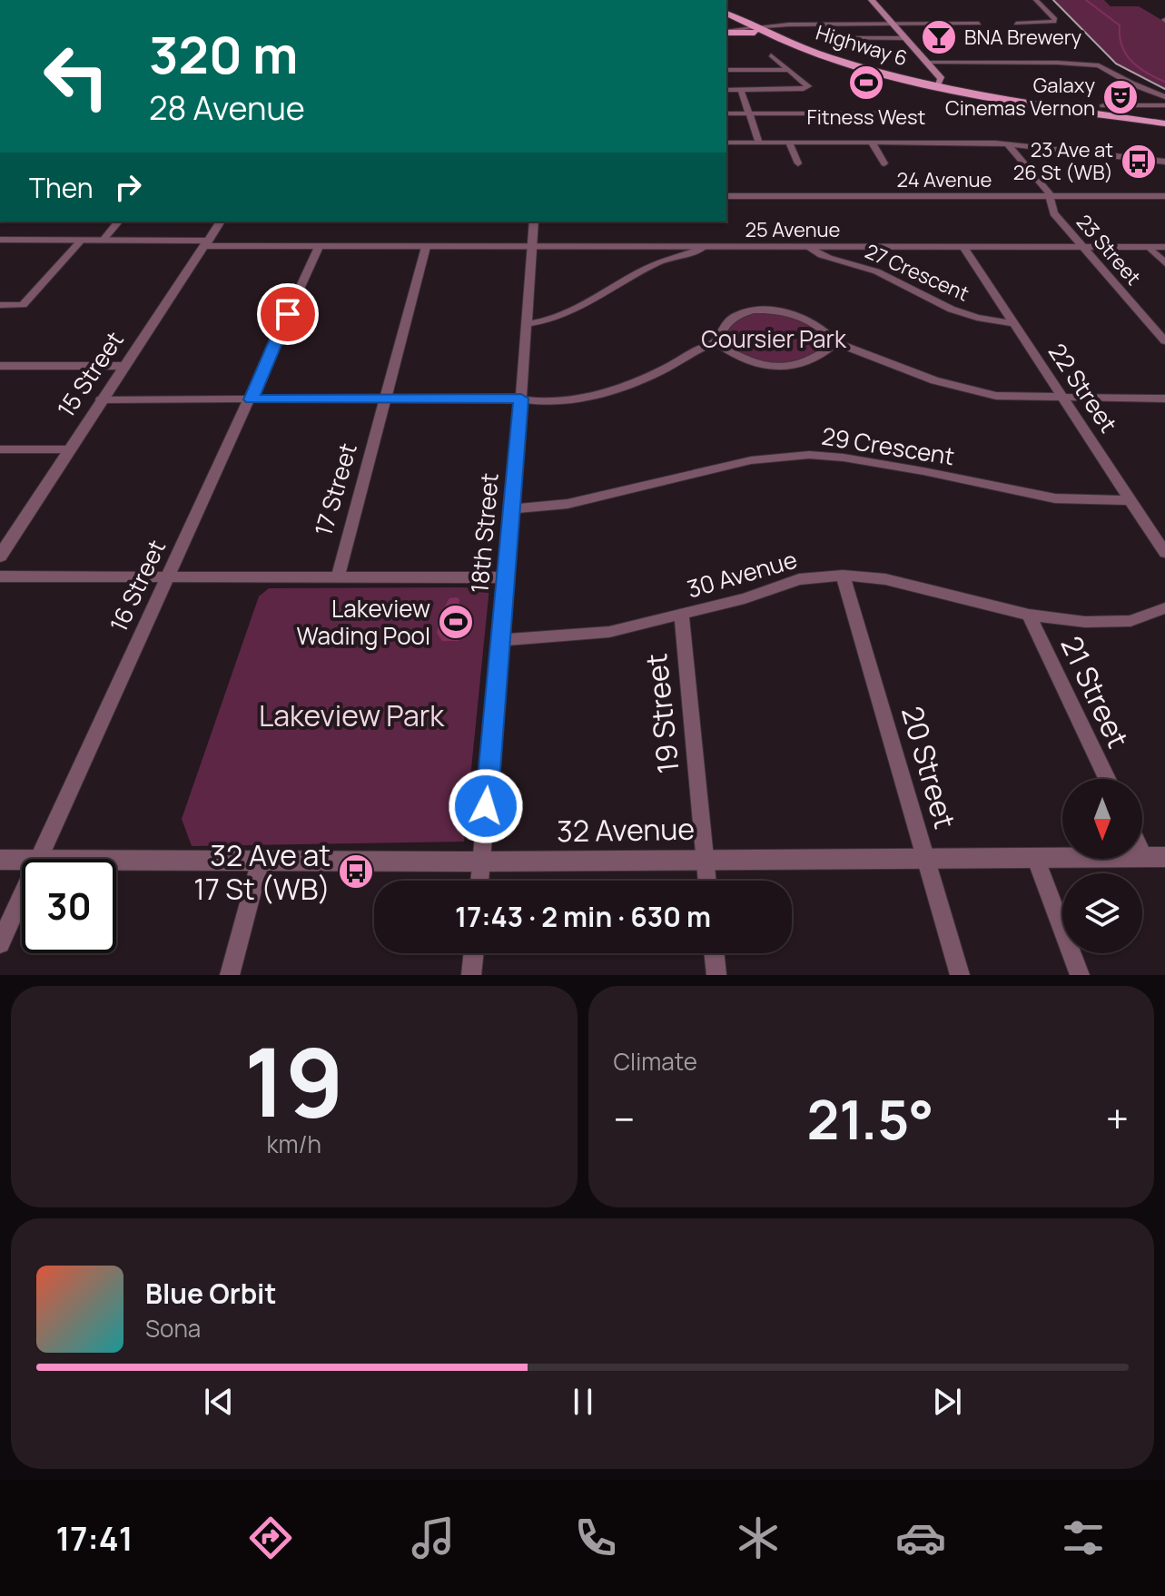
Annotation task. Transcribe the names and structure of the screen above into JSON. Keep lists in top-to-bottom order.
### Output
{
  "streets": {
    "main road": ["Highway 6"],
    "street": [
      "24 Avenue",
      "25 Avenue",
      "23 Street",
      "27 Crescent",
      "15 Street",
      "22 Street",
      "29 Crescent",
      "17 Street",
      "18th Street",
      "30 Avenue",
      "16 Street",
      "21 Street",
      "19 Street",
      "20 Street",
      "32 Avenue"
    ]
  },
  "crossings": [
    ["24 Avenue", "23 Street"],
    ["25 Avenue", "23 Street"],
    ["25 Avenue", "27 Crescent"],
    ["25 Avenue", "15 Street"],
    ["25 Avenue", "22 Street"],
    ["25 Avenue", "17 Street"],
    ["25 Avenue", "18th Street"],
    ["25 Avenue", "16 Street"],
    ["27 Crescent", "22 Street"],
    ["22 Street", "29 Crescent"],
    ["29 Crescent", "18th Street"],
    ["18th Street", "30 Avenue"],
    ["18th Street", "32 Avenue"],
    ["30 Avenue", "21 Street"],
    ["30 Avenue", "19 Street"],
    ["30 Avenue", "20 Street"],
    ["19 Street", "32 Avenue"],
    ["20 Street", "32 Avenue"]
  ],
  "parks": ["Coursier Park", "Lakeview Park"],
  "places": {
    "bar": ["BNA Brewery"],
    "sports": ["Fitness West", "Lakeview Wading Pool"],
    "theatre": ["Galaxy Cinemas Vernon"],
    "bus stop": ["23 Ave at 26 St (WB)", "32 Ave at 17 St (WB)"]
  },
  "north": "bottom",
  "page": {
    "turn": ["320 m", "28 Avenue"],
    "then": "Then",
    "limit": "30",
    "trip": "17:43 · 2 min · 630 m",
    "tile": [
      ["19", "km/h"],
      "Climate"
    ],
    "heat": ["−", "21.5°", "+"],
    "song": ["Blue Orbit", "Sona"],
    "tabs": "17:41"
  }
}
